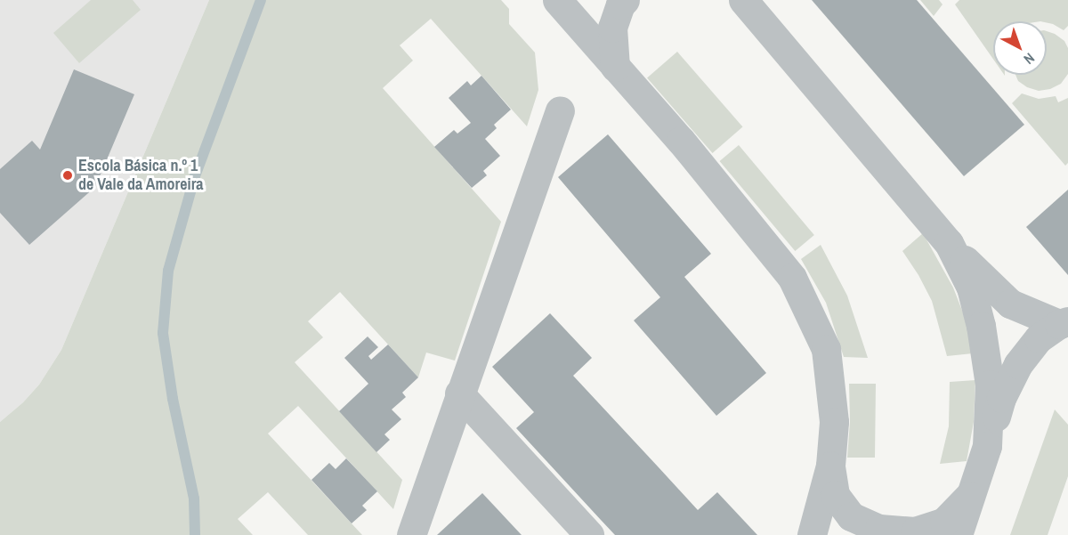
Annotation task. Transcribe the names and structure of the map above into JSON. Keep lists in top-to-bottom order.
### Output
{
  "places": ["Escola Básica n.º 1 de Vale da Amoreira"],
  "north": "bottom right"
}
